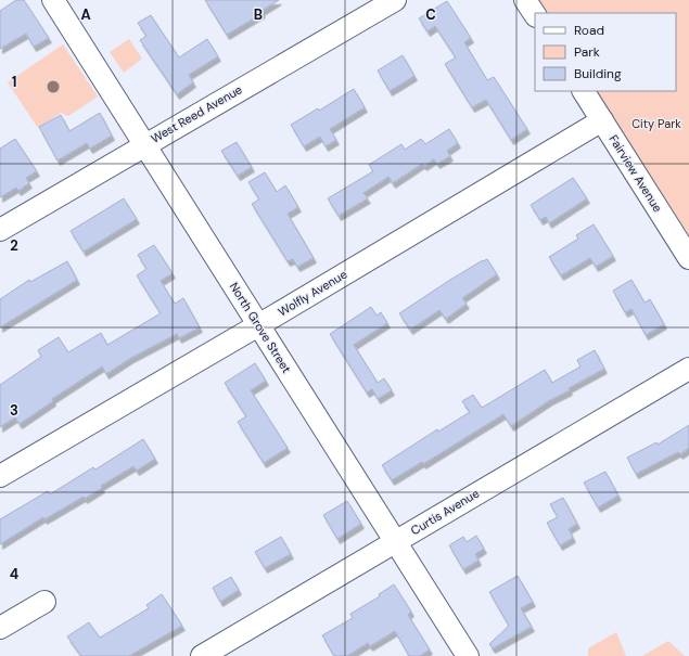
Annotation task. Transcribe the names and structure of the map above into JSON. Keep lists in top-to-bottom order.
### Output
{
  "streets": {
    "street": [
      "West Reed Avenue",
      "Fairview Avenue",
      "Wolfly Avenue",
      "North Grove Street",
      "Curtis Avenue"
    ]
  },
  "crossings": [
    ["West Reed Avenue", "North Grove Street"],
    ["Fairview Avenue", "Wolfly Avenue"],
    ["Wolfly Avenue", "North Grove Street"],
    ["North Grove Street", "Curtis Avenue"]
  ],
  "parks": ["City Park"],
  "legend": ["Road", "Park", "Building"],
  "grid": {
    "columns": ["A", "B", "C"],
    "rows": [
      "1",
      "2",
      "3",
      "4"
    ]
  }
}
